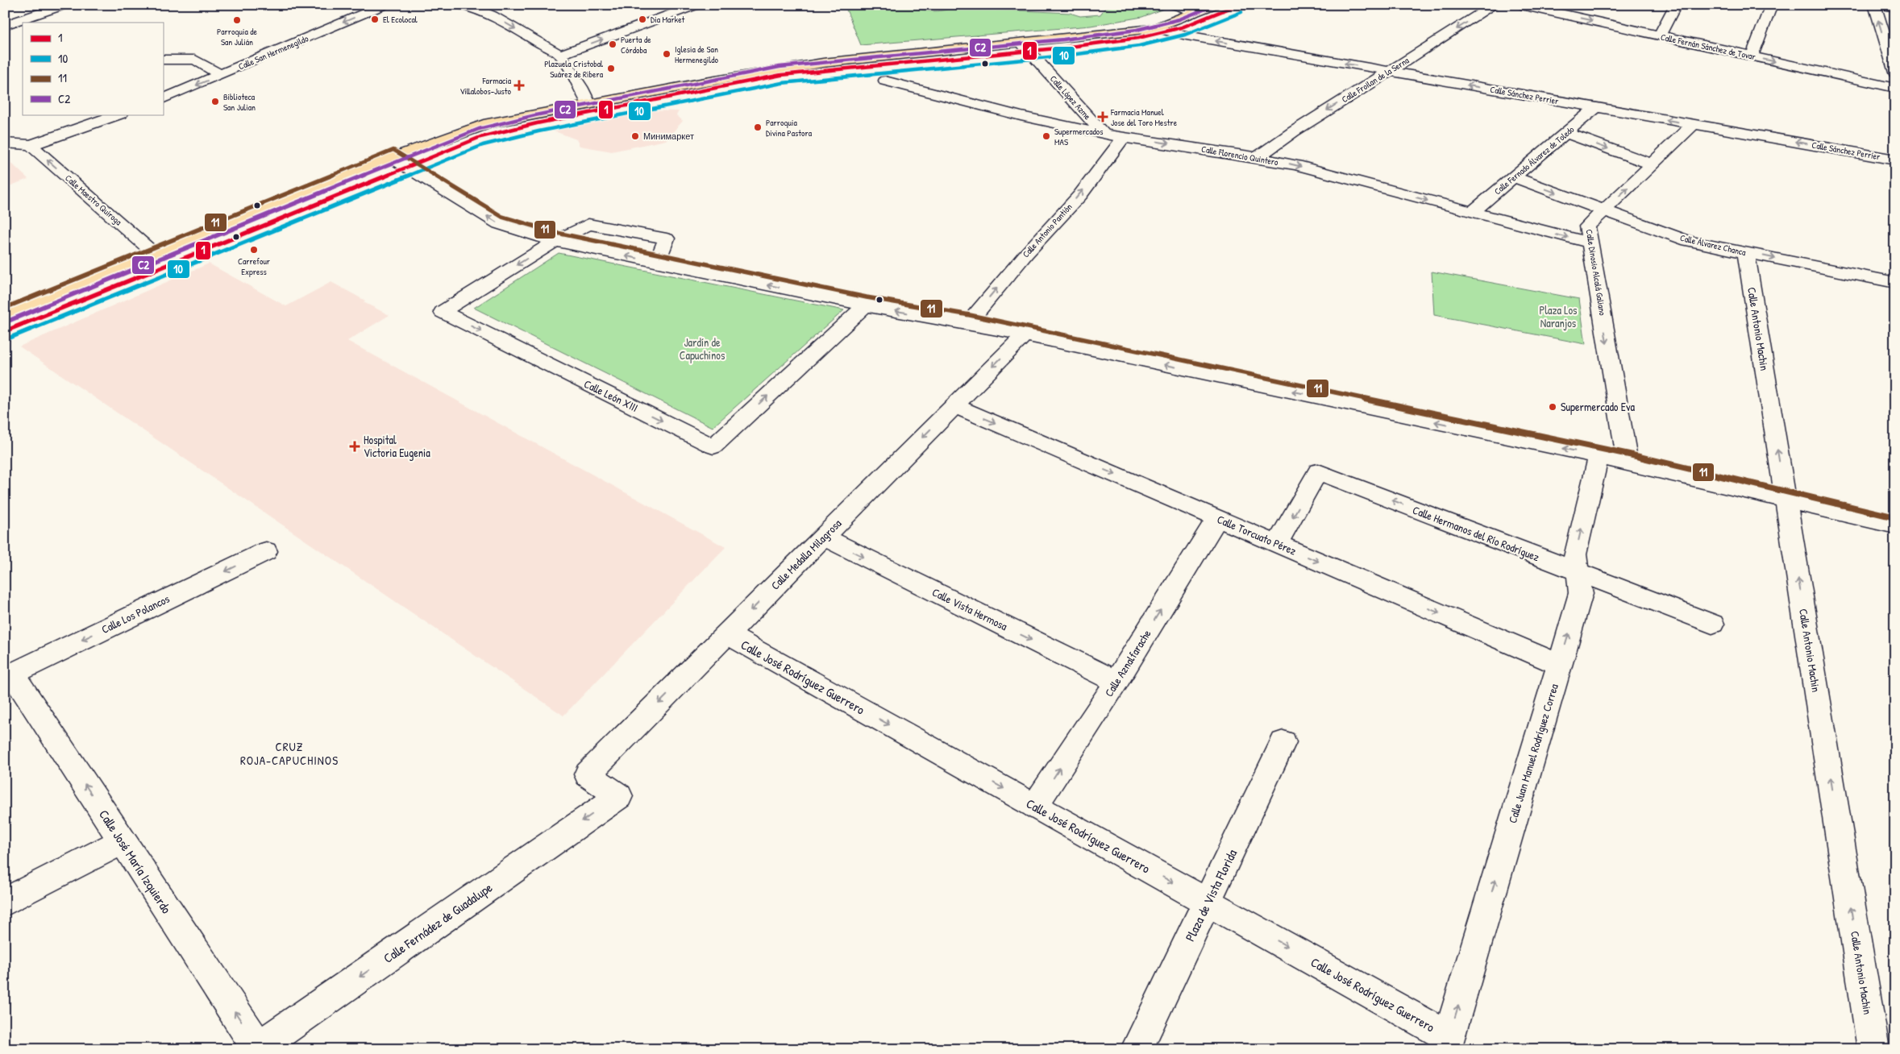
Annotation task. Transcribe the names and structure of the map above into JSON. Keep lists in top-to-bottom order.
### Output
{
  "streets": {
    "street": [
      "Calle Fernán Sánchez de Tovar",
      "Calle San Hermenegildo",
      "Calle Froilan de la Serna",
      "Calle Sánchez Perrier",
      "Calle López Azme",
      "Calle Florencio Quintero",
      "Calle Fernado Álvarez de Toledo",
      "Calle Maestro Quiroga",
      "Calle Antonio Pantión",
      "Calle Álvarez Chanca",
      "Calle Dinosio Alcalá Galiano",
      "Calle Antonio Machin",
      "Calle León XIII",
      "Calle Hermanos del Río Rodríguez",
      "Calle Torcuato Pérez",
      "Calle Medalla Milagrosa",
      "Calle Vista Hermosa",
      "Calle Los Polancos",
      "Calle Aznalfarache",
      "Calle José Rodríguez Guerrero",
      "Calle Juan Manuel Rodríguez Correa",
      "Calle José María Izquierdo",
      "Plaza de Vista Florida",
      "Calle Fernádez de Guadalupe"
    ]
  },
  "crossings": [
    ["Calle Froilan de la Serna", "Calle Sánchez Perrier"],
    ["Calle Froilan de la Serna", "Calle Florencio Quintero"],
    ["Calle Sánchez Perrier", "Calle Fernado Álvarez de Toledo"],
    ["Calle Sánchez Perrier", "Calle Dinosio Alcalá Galiano"],
    ["Calle López Azme", "Calle Florencio Quintero"],
    ["Calle Florencio Quintero", "Calle Fernado Álvarez de Toledo"],
    ["Calle Florencio Quintero", "Calle Antonio Pantión"],
    ["Calle Florencio Quintero", "Calle Dinosio Alcalá Galiano"],
    ["Calle Fernado Álvarez de Toledo", "Calle Álvarez Chanca"],
    ["Calle Álvarez Chanca", "Calle Dinosio Alcalá Galiano"],
    ["Calle Álvarez Chanca", "Calle Antonio Machin"],
    ["Calle Hermanos del Río Rodríguez", "Calle Torcuato Pérez"],
    ["Calle Hermanos del Río Rodríguez", "Calle Juan Manuel Rodríguez Correa"],
    ["Calle Torcuato Pérez", "Calle Medalla Milagrosa"],
    ["Calle Torcuato Pérez", "Calle Aznalfarache"],
    ["Calle Torcuato Pérez", "Calle Juan Manuel Rodríguez Correa"],
    ["Calle Medalla Milagrosa", "Calle Vista Hermosa"],
    ["Calle Medalla Milagrosa", "Calle José Rodríguez Guerrero"],
    ["Calle Medalla Milagrosa", "Calle Fernádez de Guadalupe"],
    ["Calle Vista Hermosa", "Calle Aznalfarache"],
    ["Calle Los Polancos", "Calle José María Izquierdo"],
    ["Calle Aznalfarache", "Calle José Rodríguez Guerrero"],
    ["Calle José Rodríguez Guerrero", "Calle Juan Manuel Rodríguez Correa"],
    ["Calle José Rodríguez Guerrero", "Plaza de Vista Florida"],
    ["Calle José María Izquierdo", "Calle Fernádez de Guadalupe"]
  ],
  "one_way": [
    "Calle Fernán Sánchez de Tovar",
    "Calle San Hermenegildo",
    "Calle Froilan de la Serna",
    "Calle Sánchez Perrier",
    "Calle Florencio Quintero",
    "Calle Maestro Quiroga",
    "Calle Antonio Pantión",
    "Calle Álvarez Chanca",
    "Calle Antonio Machin",
    "Calle Medalla Milagrosa",
    "Calle Vista Hermosa",
    "Calle Los Polancos",
    "Calle Aznalfarache",
    "Calle José Rodríguez Guerrero",
    "Calle Juan Manuel Rodríguez Correa",
    "Calle José María Izquierdo",
    "Calle Fernádez de Guadalupe"
  ],
  "districts": ["CRUZ ROJA-CAPUCHINOS"],
  "parks": ["Plaza Los Naranjos", "Jardín de Capuchinos"],
  "places": {
    "other": [
      "El Ecolocal",
      "Dia Market",
      "Parroquia de San Julián",
      "Puerta de Córdoba",
      "Iglesia de San Hermenegildo",
      "Plazuela Cristobal Suárez de Ribera",
      "Biblioteca San Julian",
      "Parroquia Divina Pastora",
      "Минимаркет",
      "Supermercados MAS",
      "Carrefour Express",
      "Supermercado Eva"
    ],
    "health": ["Farmacia Villalobos-Justo", "Farmacia Manuel Jose del Toro Mestre", "Hospital Victoria Eugenia"]
  },
  "lines": [
    "transit line 1",
    "transit line C2",
    "transit line 10",
    "transit line 11"
  ],
  "legend": [
    "1",
    "10",
    "11",
    "C2"
  ]
}
